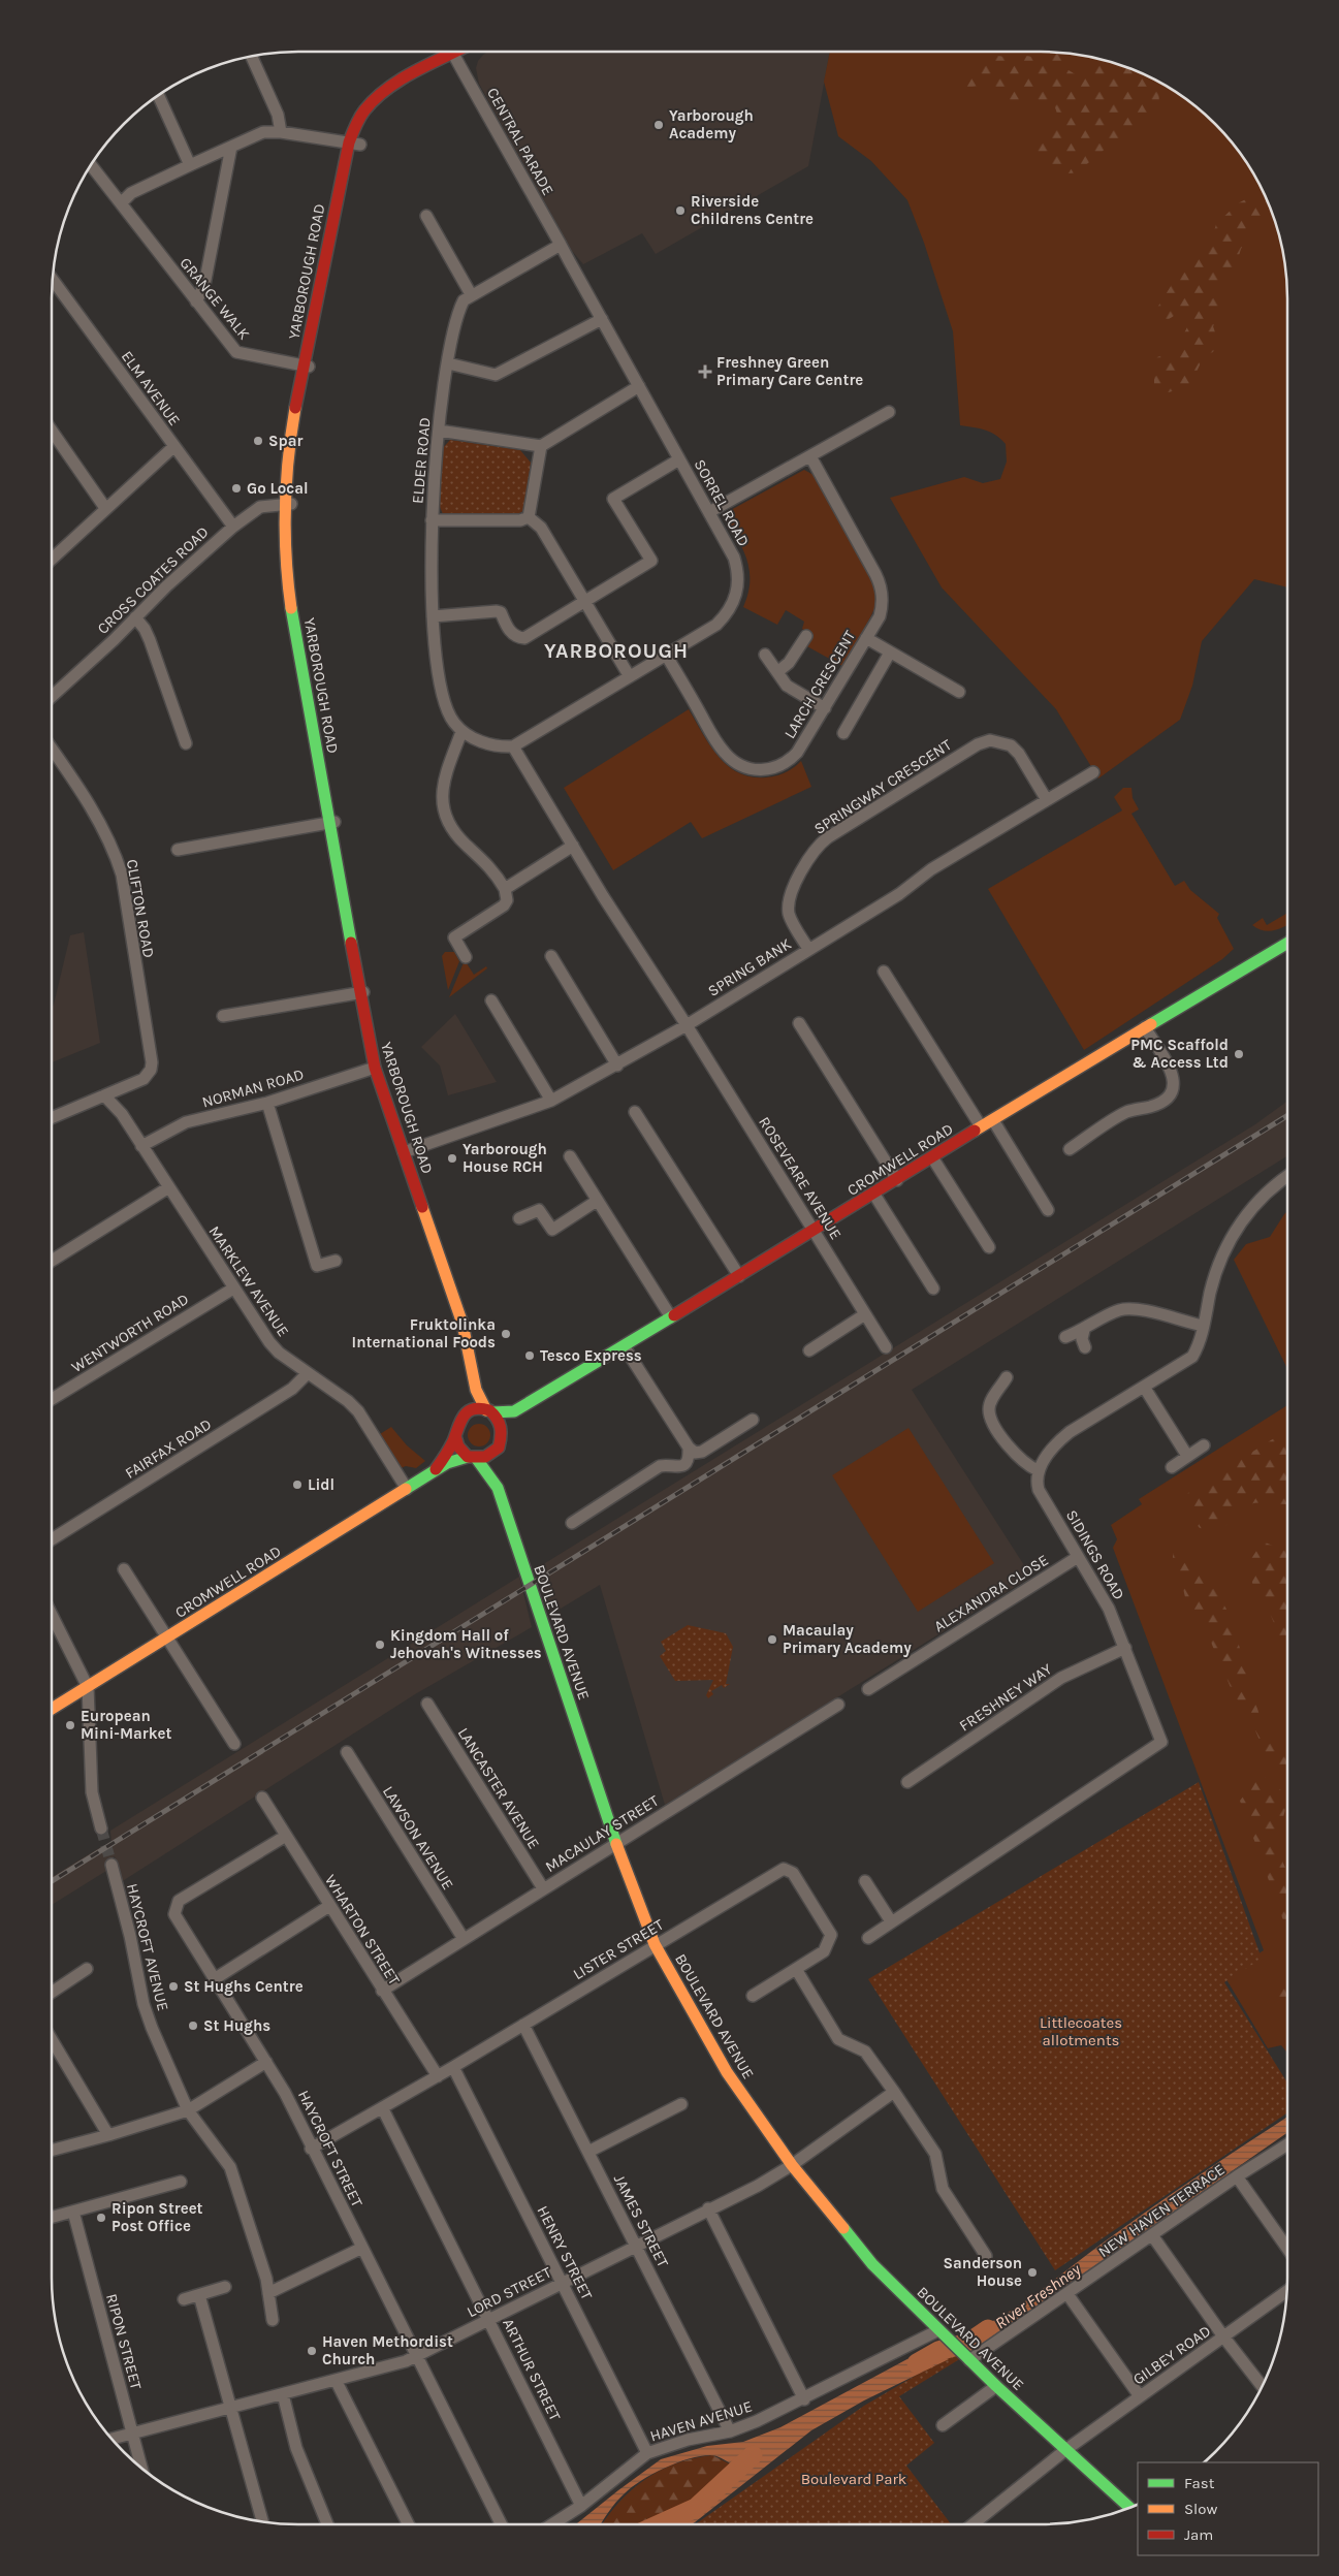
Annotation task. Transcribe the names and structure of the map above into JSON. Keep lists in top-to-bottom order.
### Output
{
  "streets": {
    "street": [
      "CENTRAL PARADE",
      "YARBOROUGH ROAD",
      "GRANGE WALK",
      "ELM AVENUE",
      "ELDER ROAD",
      "SORREL ROAD",
      "CROSS COATES ROAD",
      "LARCH CRESCENT",
      "SPRINGWAY CRESCENT",
      "CLIFTON ROAD",
      "SPRING BANK",
      "NORMAN ROAD",
      "CROMWELL ROAD",
      "ROSEVEARE AVENUE",
      "MARKLEW AVENUE",
      "WENTWORTH ROAD",
      "FAIRFAX ROAD",
      "SIDINGS ROAD",
      "ALEXANDRA CLOSE",
      "BOULEVARD AVENUE",
      "FRESHNEY WAY",
      "LANCASTER AVENUE",
      "MACAULAY STREET",
      "LAWSON AVENUE",
      "WHARTON STREET",
      "HAYCROFT AVENUE",
      "LISTER STREET",
      "HAYCROFT STREET",
      "NEW HAVEN TERRACE",
      "JAMES STREET",
      "HENRY STREET",
      "LORD STREET",
      "RIPON STREET",
      "GILBEY ROAD",
      "ARTHUR STREET",
      "HAVEN AVENUE"
    ]
  },
  "crossings": [
    ["CENTRAL PARADE", "YARBOROUGH ROAD"],
    ["CENTRAL PARADE", "SORREL ROAD"],
    ["YARBOROUGH ROAD", "GRANGE WALK"],
    ["YARBOROUGH ROAD", "CROSS COATES ROAD"],
    ["YARBOROUGH ROAD", "SPRING BANK"],
    ["YARBOROUGH ROAD", "NORMAN ROAD"],
    ["YARBOROUGH ROAD", "CROMWELL ROAD"],
    ["YARBOROUGH ROAD", "BOULEVARD AVENUE"],
    ["ELM AVENUE", "CROSS COATES ROAD"],
    ["SORREL ROAD", "LARCH CRESCENT"],
    ["SORREL ROAD", "ROSEVEARE AVENUE"],
    ["SPRINGWAY CRESCENT", "SPRING BANK"],
    ["CLIFTON ROAD", "MARKLEW AVENUE"],
    ["SPRING BANK", "ROSEVEARE AVENUE"],
    ["NORMAN ROAD", "MARKLEW AVENUE"],
    ["CROMWELL ROAD", "ROSEVEARE AVENUE"],
    ["CROMWELL ROAD", "MARKLEW AVENUE"],
    ["CROMWELL ROAD", "BOULEVARD AVENUE"],
    ["MARKLEW AVENUE", "WENTWORTH ROAD"],
    ["MARKLEW AVENUE", "FAIRFAX ROAD"],
    ["SIDINGS ROAD", "ALEXANDRA CLOSE"],
    ["SIDINGS ROAD", "FRESHNEY WAY"],
    ["BOULEVARD AVENUE", "MACAULAY STREET"],
    ["BOULEVARD AVENUE", "LISTER STREET"],
    ["BOULEVARD AVENUE", "NEW HAVEN TERRACE"],
    ["BOULEVARD AVENUE", "LORD STREET"],
    ["BOULEVARD AVENUE", "GILBEY ROAD"],
    ["BOULEVARD AVENUE", "HAVEN AVENUE"],
    ["LANCASTER AVENUE", "MACAULAY STREET"],
    ["MACAULAY STREET", "LAWSON AVENUE"],
    ["MACAULAY STREET", "WHARTON STREET"],
    ["WHARTON STREET", "LISTER STREET"],
    ["WHARTON STREET", "HAYCROFT STREET"],
    ["LISTER STREET", "HAYCROFT STREET"],
    ["LISTER STREET", "JAMES STREET"],
    ["LISTER STREET", "HENRY STREET"],
    ["LISTER STREET", "ARTHUR STREET"],
    ["HAYCROFT STREET", "LORD STREET"],
    ["JAMES STREET", "LORD STREET"],
    ["JAMES STREET", "HAVEN AVENUE"],
    ["HENRY STREET", "LORD STREET"],
    ["HENRY STREET", "HAVEN AVENUE"],
    ["LORD STREET", "RIPON STREET"],
    ["LORD STREET", "ARTHUR STREET"],
    ["ARTHUR STREET", "HAVEN AVENUE"]
  ],
  "districts": ["YARBOROUGH"],
  "water": ["River Freshney"],
  "parks": ["Littlecoates allotments", "Boulevard Park"],
  "places": {
    "other": [
      "Yarborough Academy",
      "Riverside Childrens Centre",
      "Spar",
      "Go Local",
      "PMC Scaffold & Access Ltd",
      "Yarborough House RCH",
      "Fruktolinka International Foods",
      "Tesco Express",
      "Lidl",
      "Macaulay Primary Academy",
      "Kingdom Hall of Jehovah's Witnesses",
      "European Mini-Market",
      "St Hughs Centre",
      "St Hughs",
      "Ripon Street Post Office",
      "Sanderson House",
      "Haven Methordist Church"
    ],
    "health": ["Freshney Green Primary Care Centre"]
  },
  "legend": ["Fast", "Slow", "Jam"]
}
